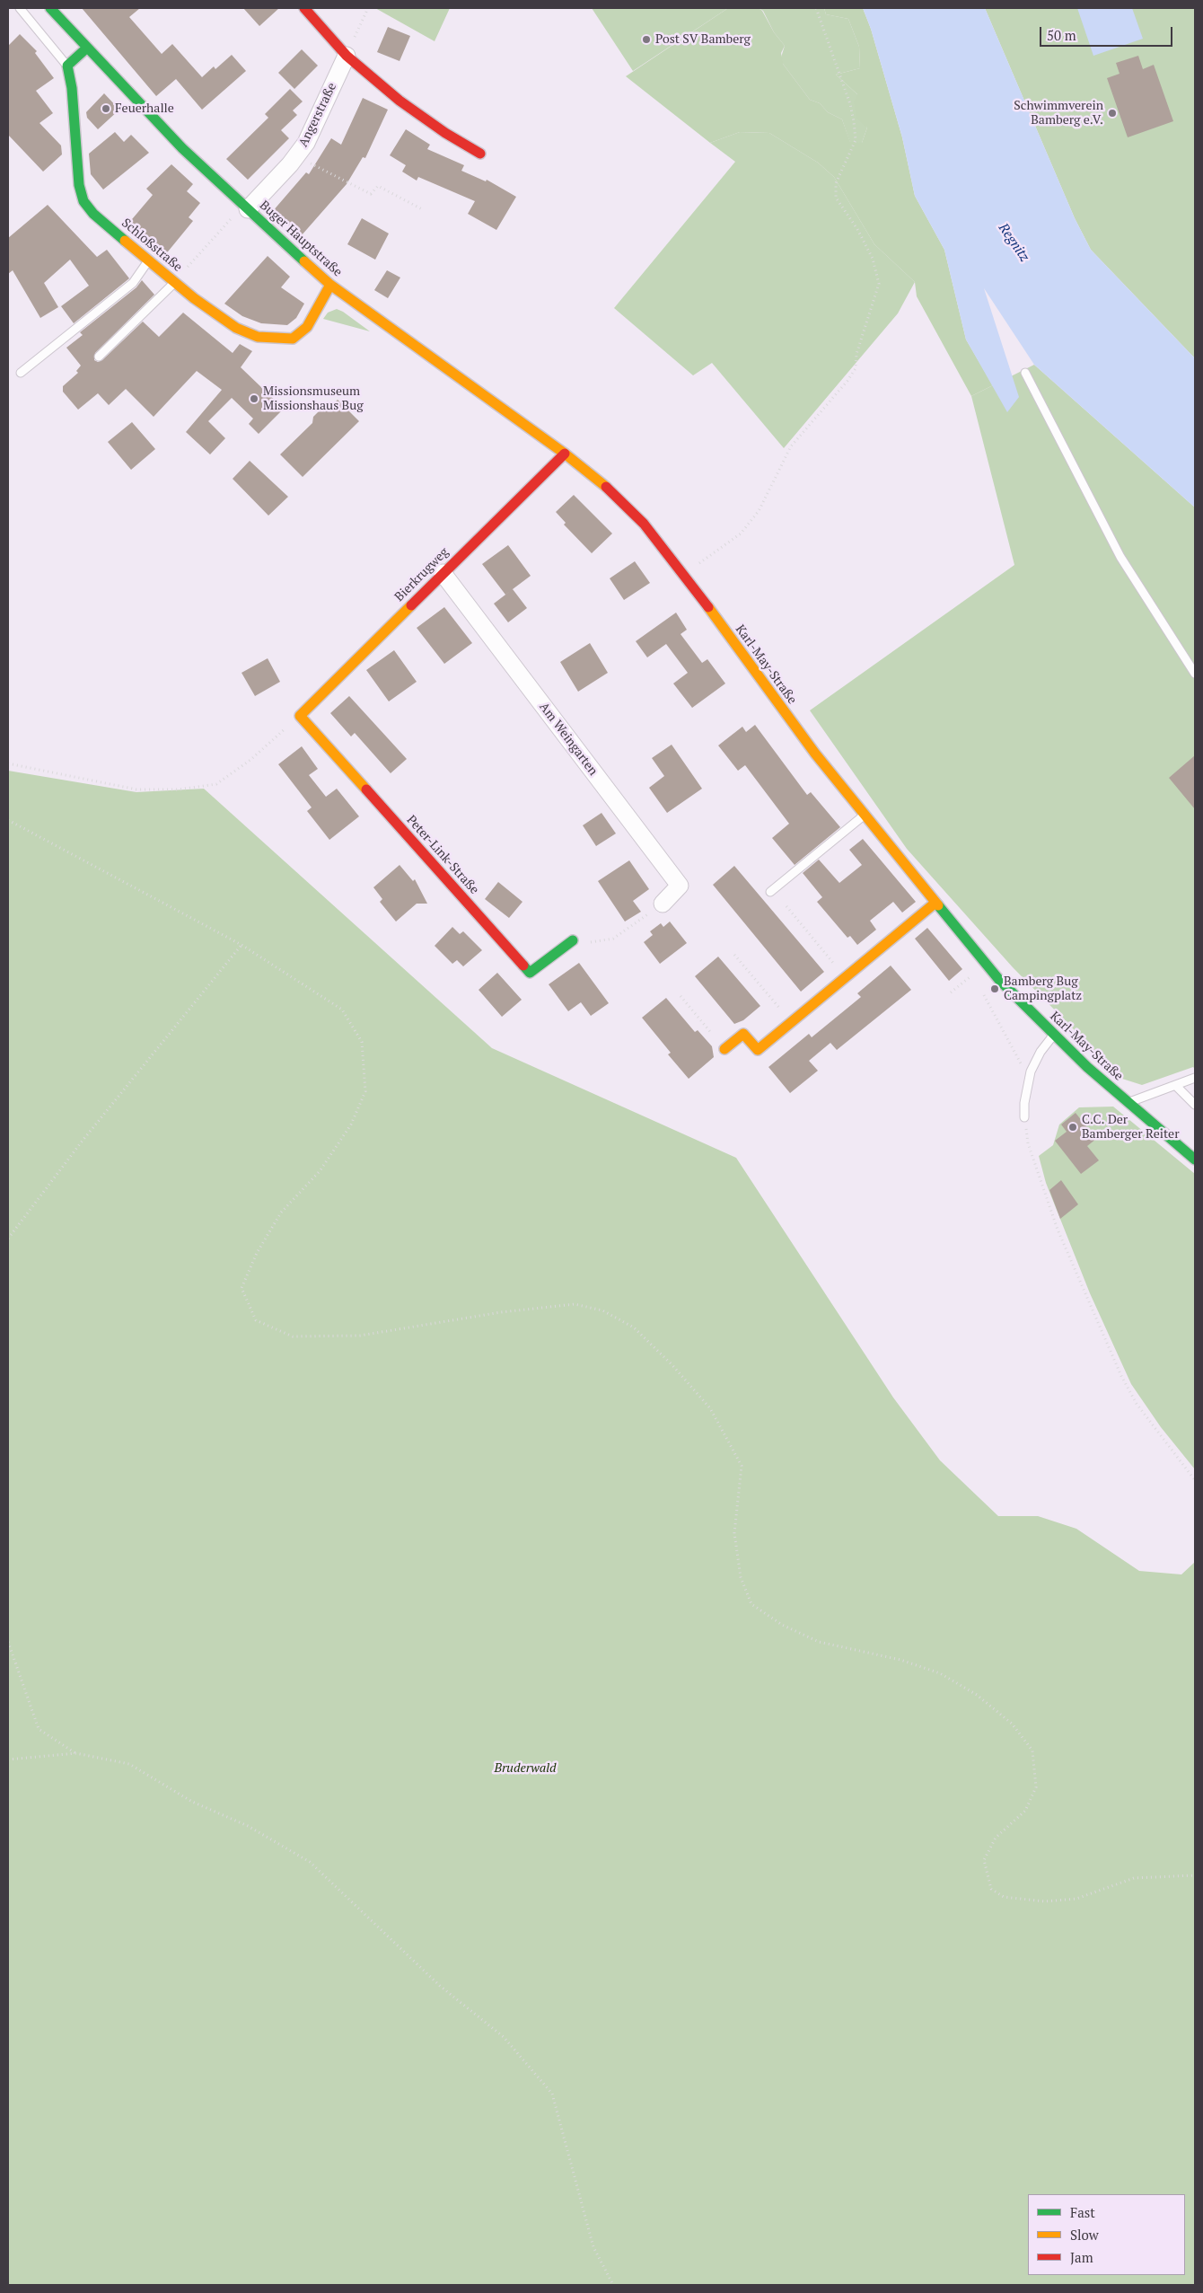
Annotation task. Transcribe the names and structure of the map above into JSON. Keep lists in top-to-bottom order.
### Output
{
  "streets": {
    "street": [
      "Angerstraße",
      "Buger Hauptstraße",
      "Schloßstraße",
      "Bierkrugweg",
      "Karl-May-Straße",
      "Am Weingarten",
      "Peter-Link-Straße"
    ]
  },
  "crossings": [
    ["Angerstraße", "Buger Hauptstraße"],
    ["Buger Hauptstraße", "Schloßstraße"],
    ["Buger Hauptstraße", "Bierkrugweg"],
    ["Buger Hauptstraße", "Karl-May-Straße"],
    ["Bierkrugweg", "Karl-May-Straße"],
    ["Bierkrugweg", "Am Weingarten"],
    ["Bierkrugweg", "Peter-Link-Straße"]
  ],
  "water": ["Regnitz"],
  "parks": ["Bruderwald"],
  "places": [
    "Post SV Bamberg",
    "Feuerhalle",
    "Schwimmverein Bamberg e.V.",
    "Missionsmuseum Missionshaus Bug",
    "Bamberg Bug Campingplatz",
    "C.C. Der Bamberger Reiter"
  ],
  "legend": ["Fast", "Slow", "Jam"],
  "scale_bar": "50 m"
}
